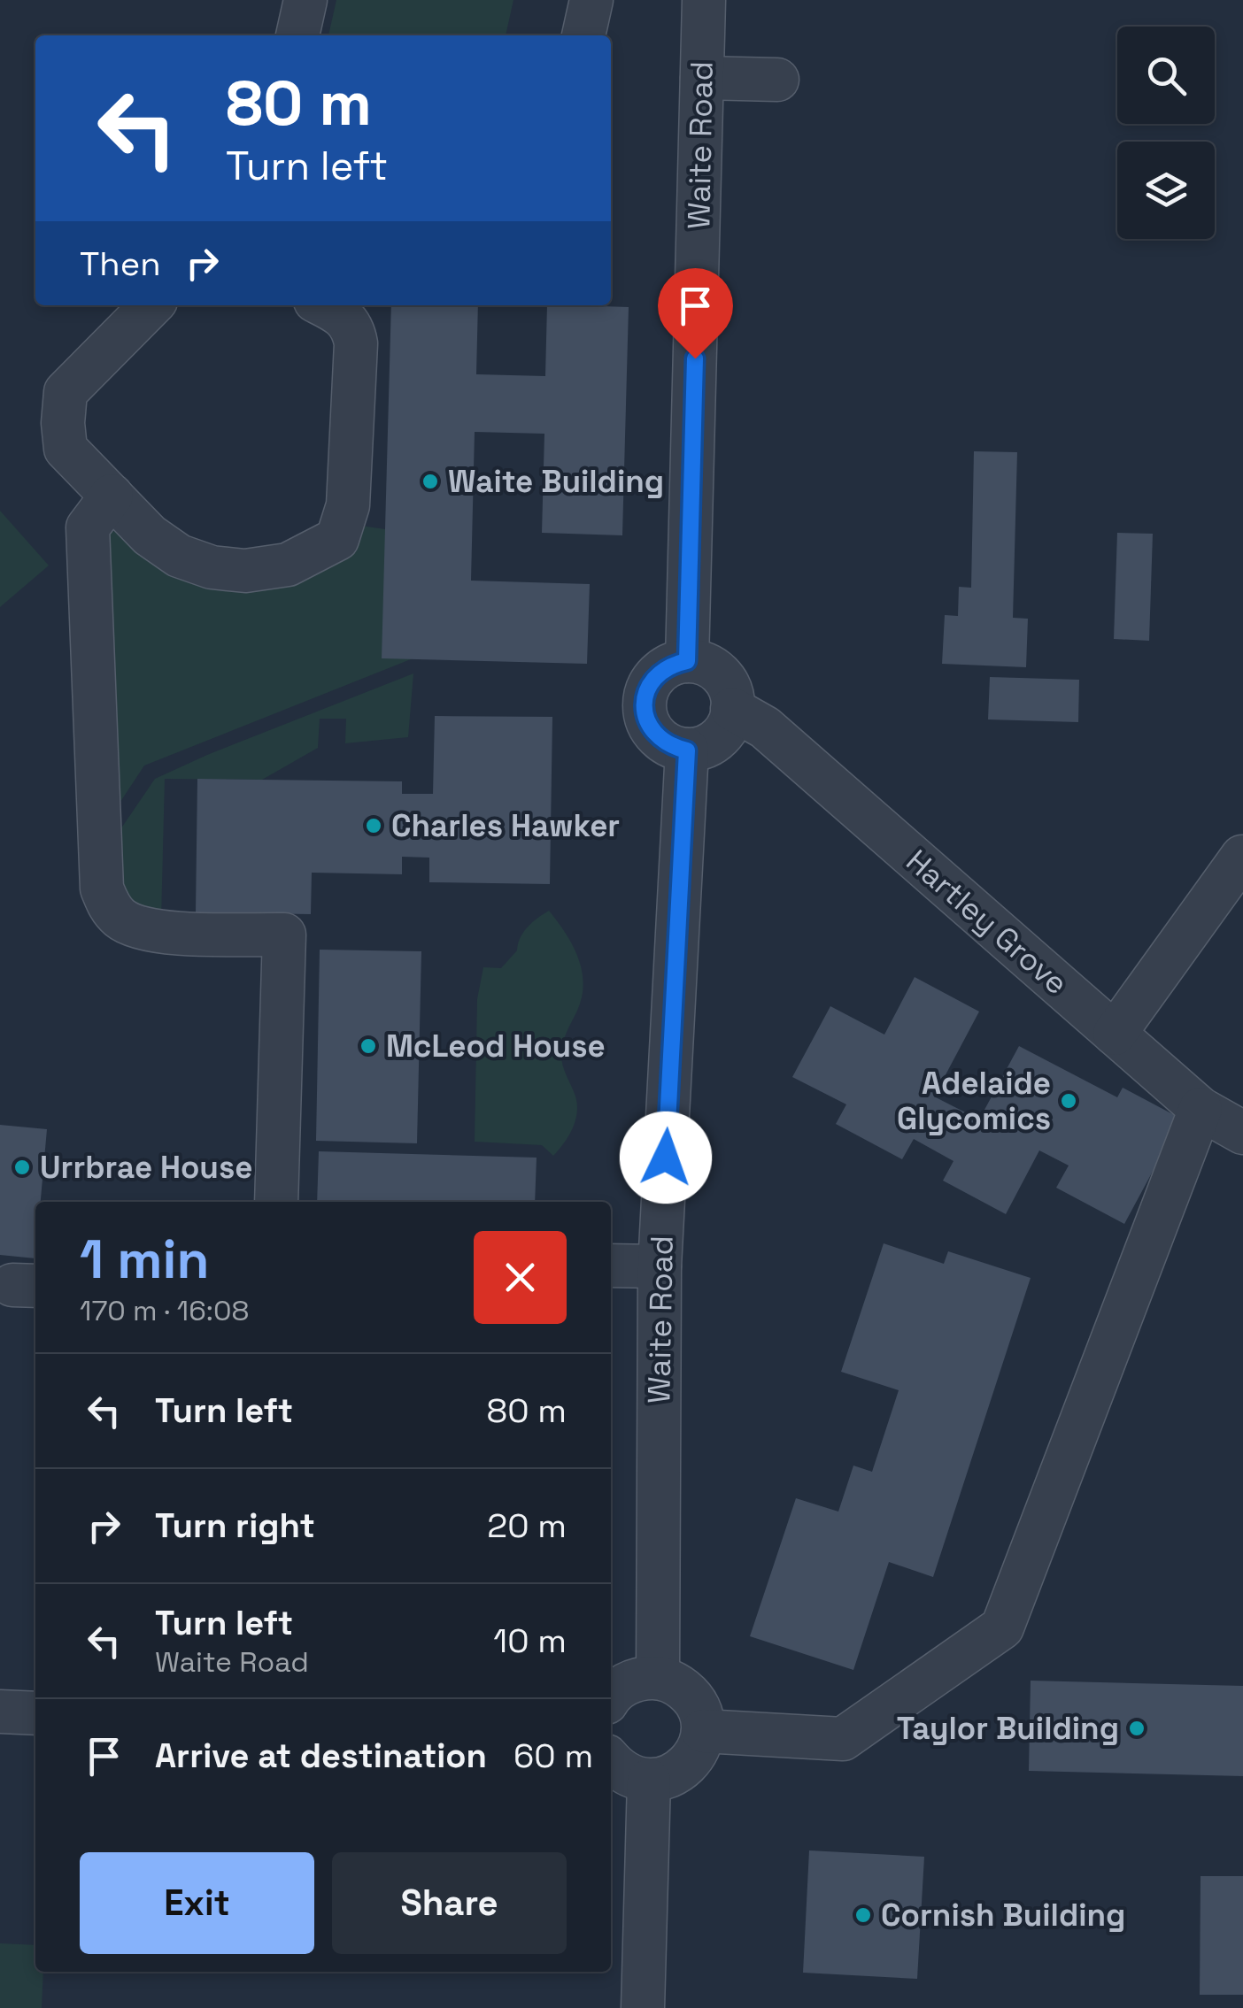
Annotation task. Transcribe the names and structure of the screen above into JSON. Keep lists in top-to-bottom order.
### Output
{
  "streets": {
    "street": ["Waite Road", "Hartley Grove"]
  },
  "crossings": [
    ["Waite Road", "Hartley Grove"]
  ],
  "places": [
    "Waite Building",
    "Charles Hawker",
    "McLeod House",
    "Adelaide Glycomics",
    "Urrbrae House",
    "Taylor Building",
    "Cornish Building"
  ],
  "page": {
    "turn": ["80 m", "Turn left"],
    "then": "Then",
    "heading": ["1 min", "170 m · 16:08"],
    "list": [
      {
        "name": "Turn left",
        "value": "80 m"
      },
      {
        "name": "Turn right",
        "value": "20 m"
      },
      {
        "name": "Turn left",
        "note": "Waite Road",
        "value": "10 m"
      },
      {
        "name": "Arrive at destination",
        "value": "60 m"
      }
    ],
    "buttons": ["Exit", "Share"]
  }
}
